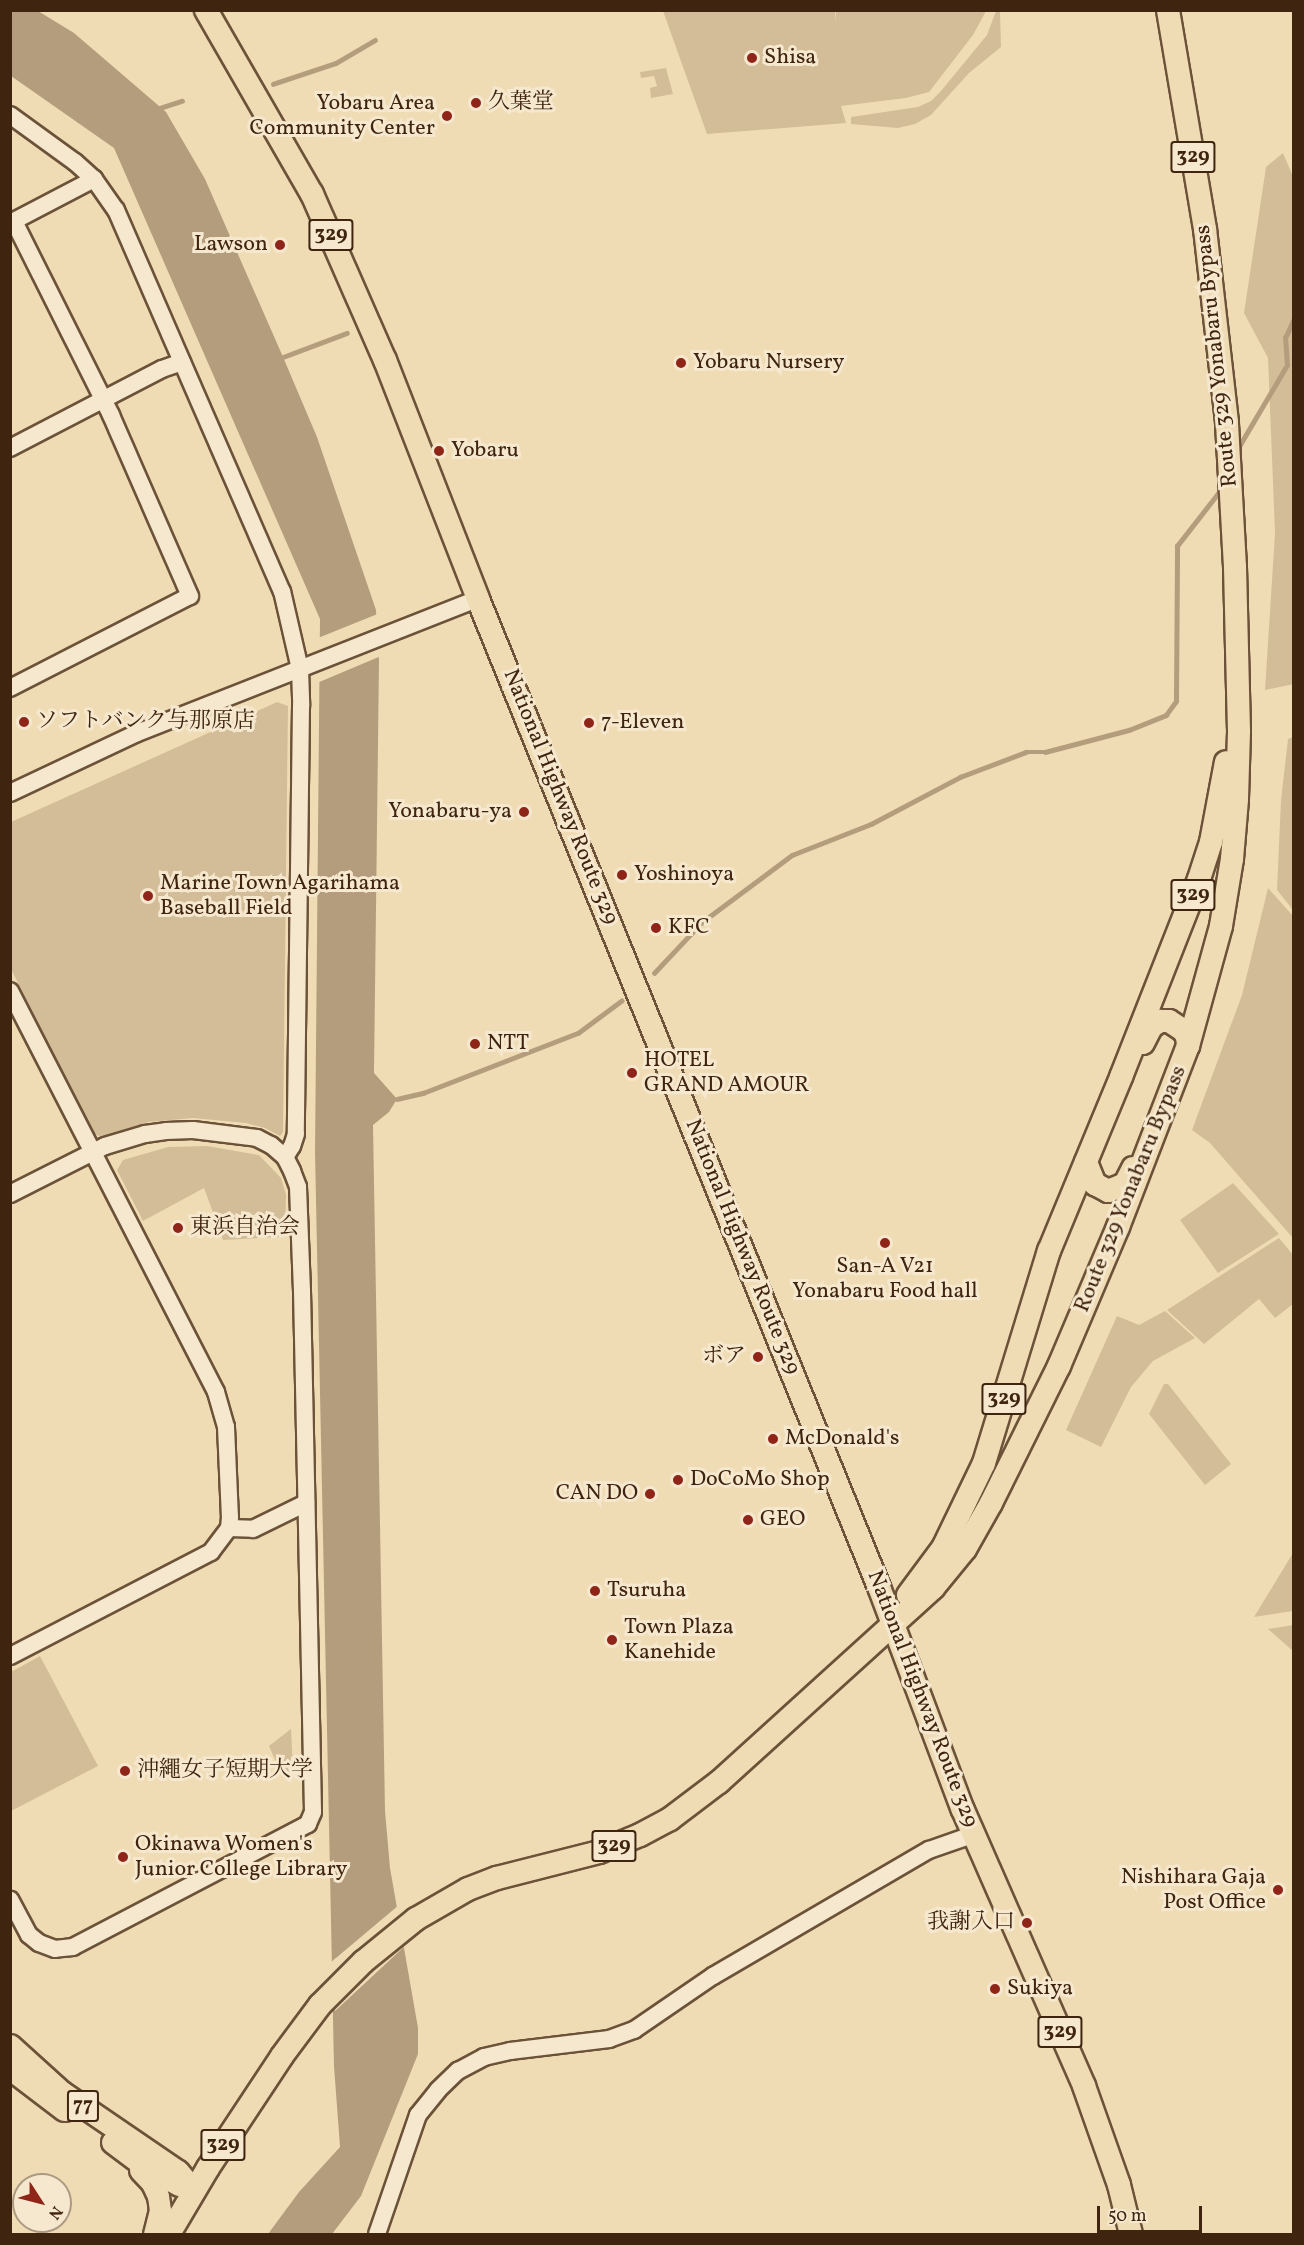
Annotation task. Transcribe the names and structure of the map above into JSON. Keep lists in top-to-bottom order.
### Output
{
  "streets": {
    "highway": ["329", "Route 329 Yonabaru Bypass", "National Highway Route 329"],
    "main road": ["77"]
  },
  "crossings": [
    ["Route 329 Yonabaru Bypass", "National Highway Route 329"],
    ["Route 329 Yonabaru Bypass", "77"]
  ],
  "places": [
    "Shisa",
    "久葉堂",
    "Yobaru Area Community Center",
    "Lawson",
    "Yobaru Nursery",
    "Yobaru",
    "ソフトバンク与那原店",
    "7-Eleven",
    "Yonabaru-ya",
    "Yoshinoya",
    "Marine Town Agarihama Baseball Field",
    "KFC",
    "NTT",
    "HOTEL GRAND AMOUR",
    "東浜自治会",
    "San-A V21 Yonabaru Food hall",
    "ボア",
    "McDonald's",
    "DoCoMo Shop",
    "CAN DO",
    "GEO",
    "Tsuruha",
    "Town Plaza Kanehide",
    "沖繩女子短期大学",
    "Okinawa Women's Junior College Library",
    "Nishihara Gaja Post Office",
    "我謝入口",
    "Sukiya"
  ],
  "scale_bar": "50 m",
  "north": "bottom right"
}
